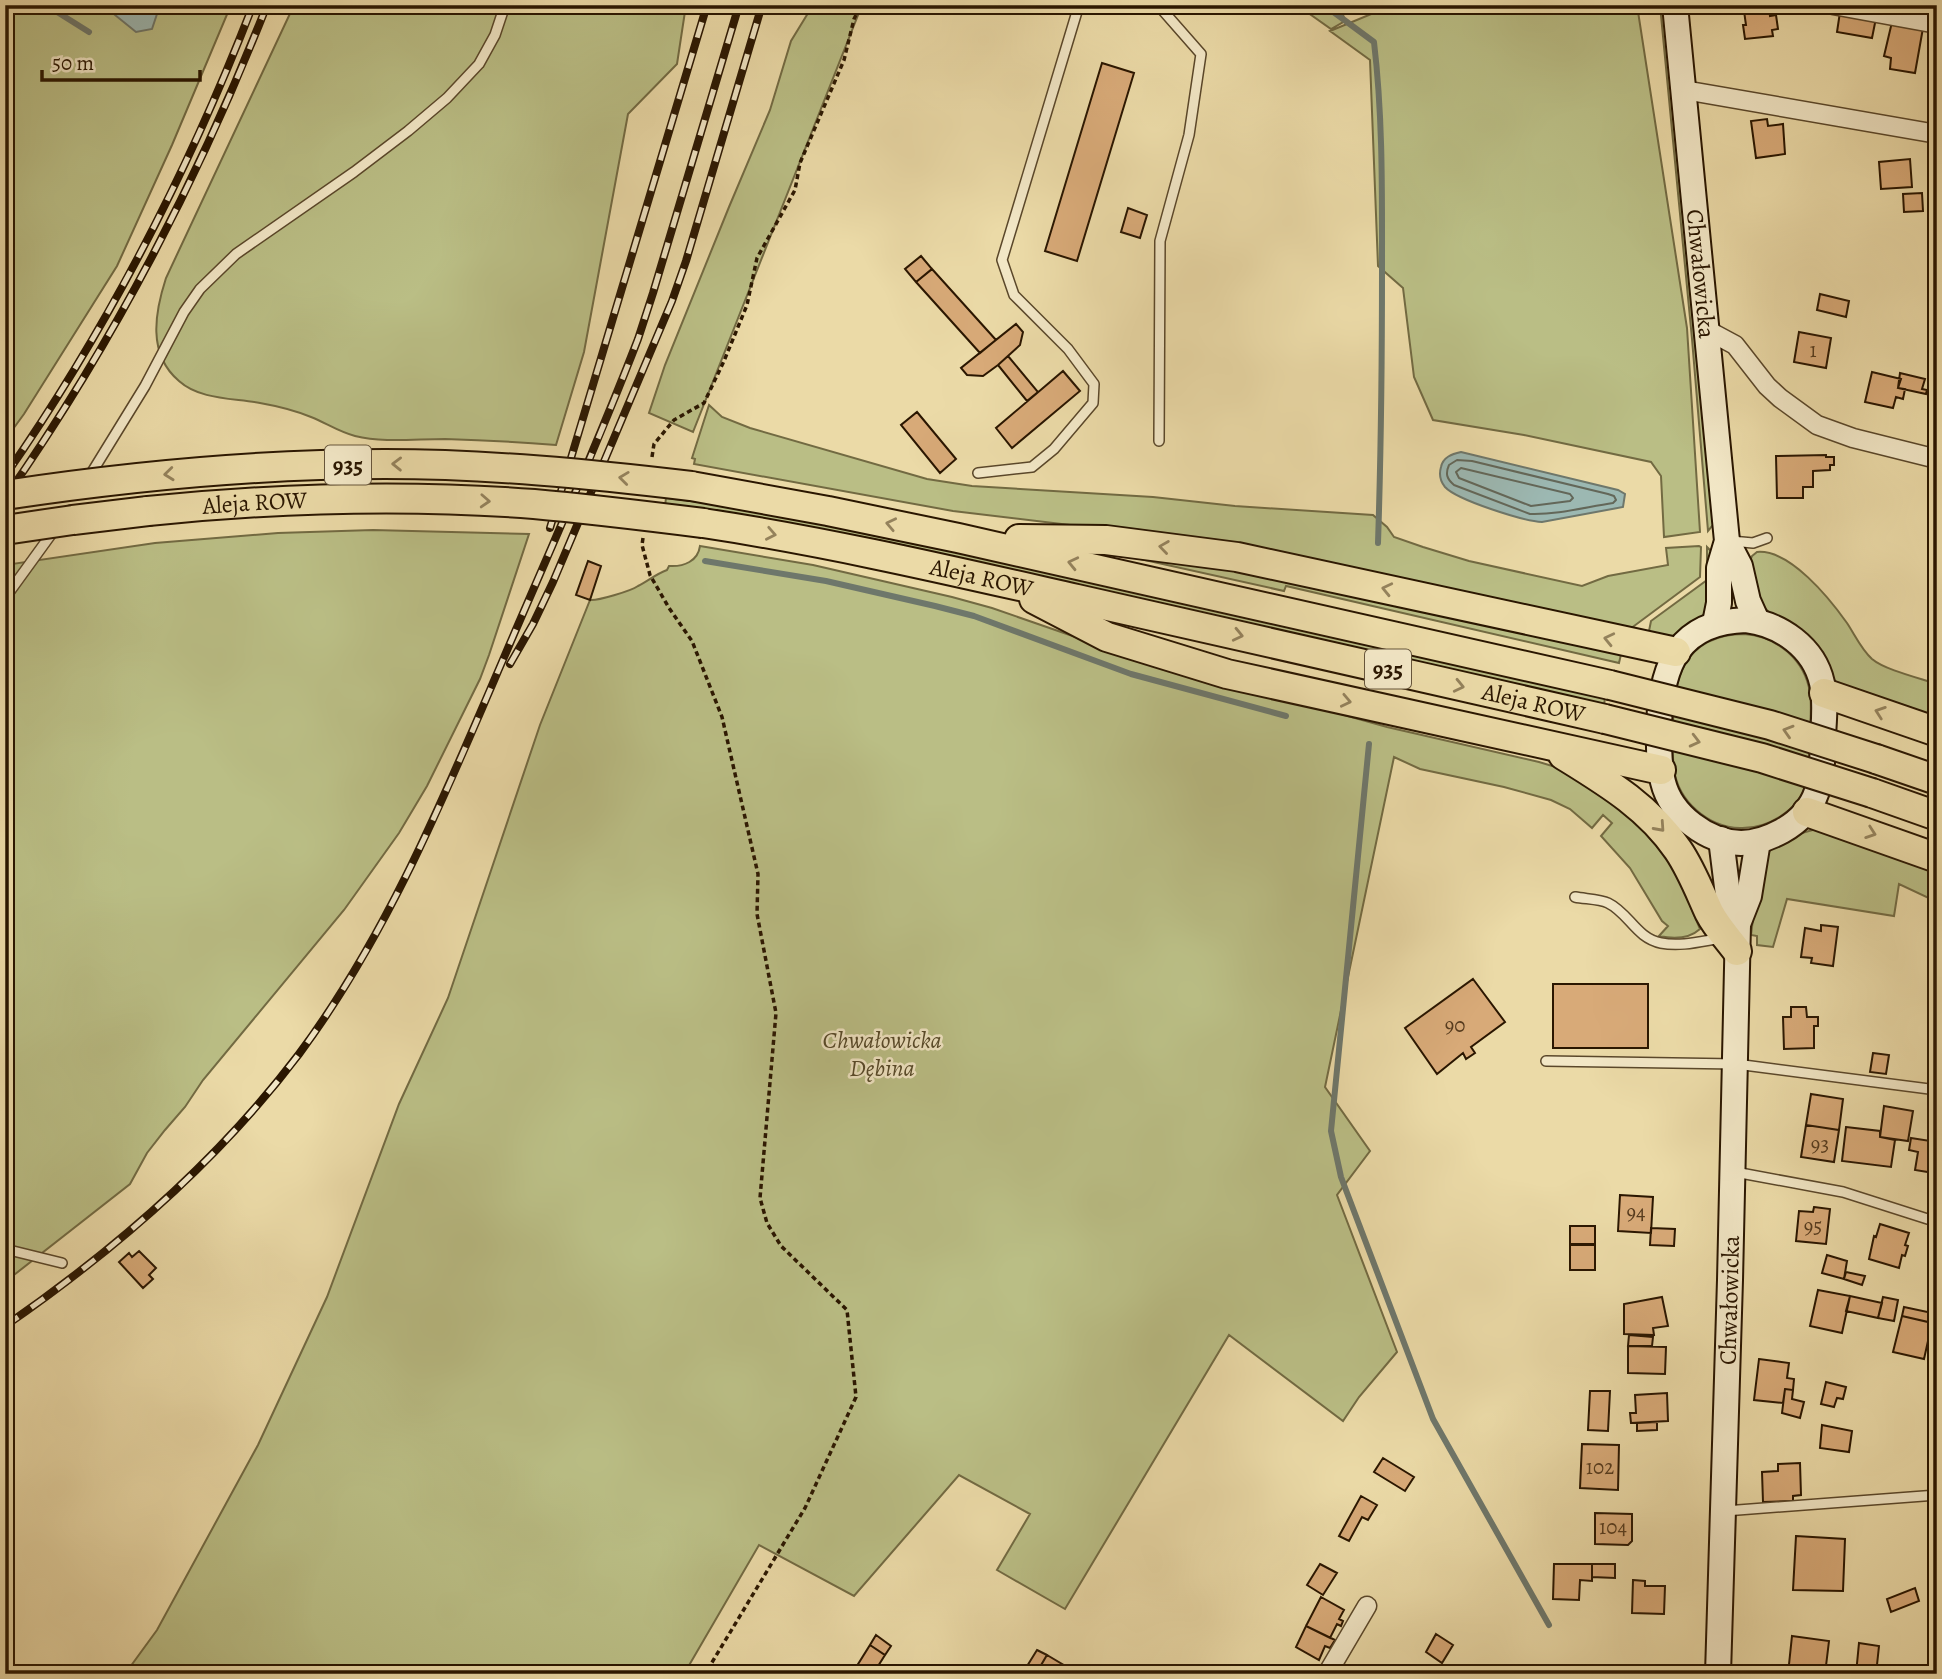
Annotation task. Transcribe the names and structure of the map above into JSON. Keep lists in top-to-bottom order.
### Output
{
  "streets": {
    "main road": ["Chwałowicka", "935", "Aleja ROW"]
  },
  "parks": ["Chwałowicka Dębina"],
  "house_numbers": [
    "1",
    "90",
    "93",
    "94",
    "95",
    "102",
    "104"
  ],
  "scale_bar": "50 m"
}
